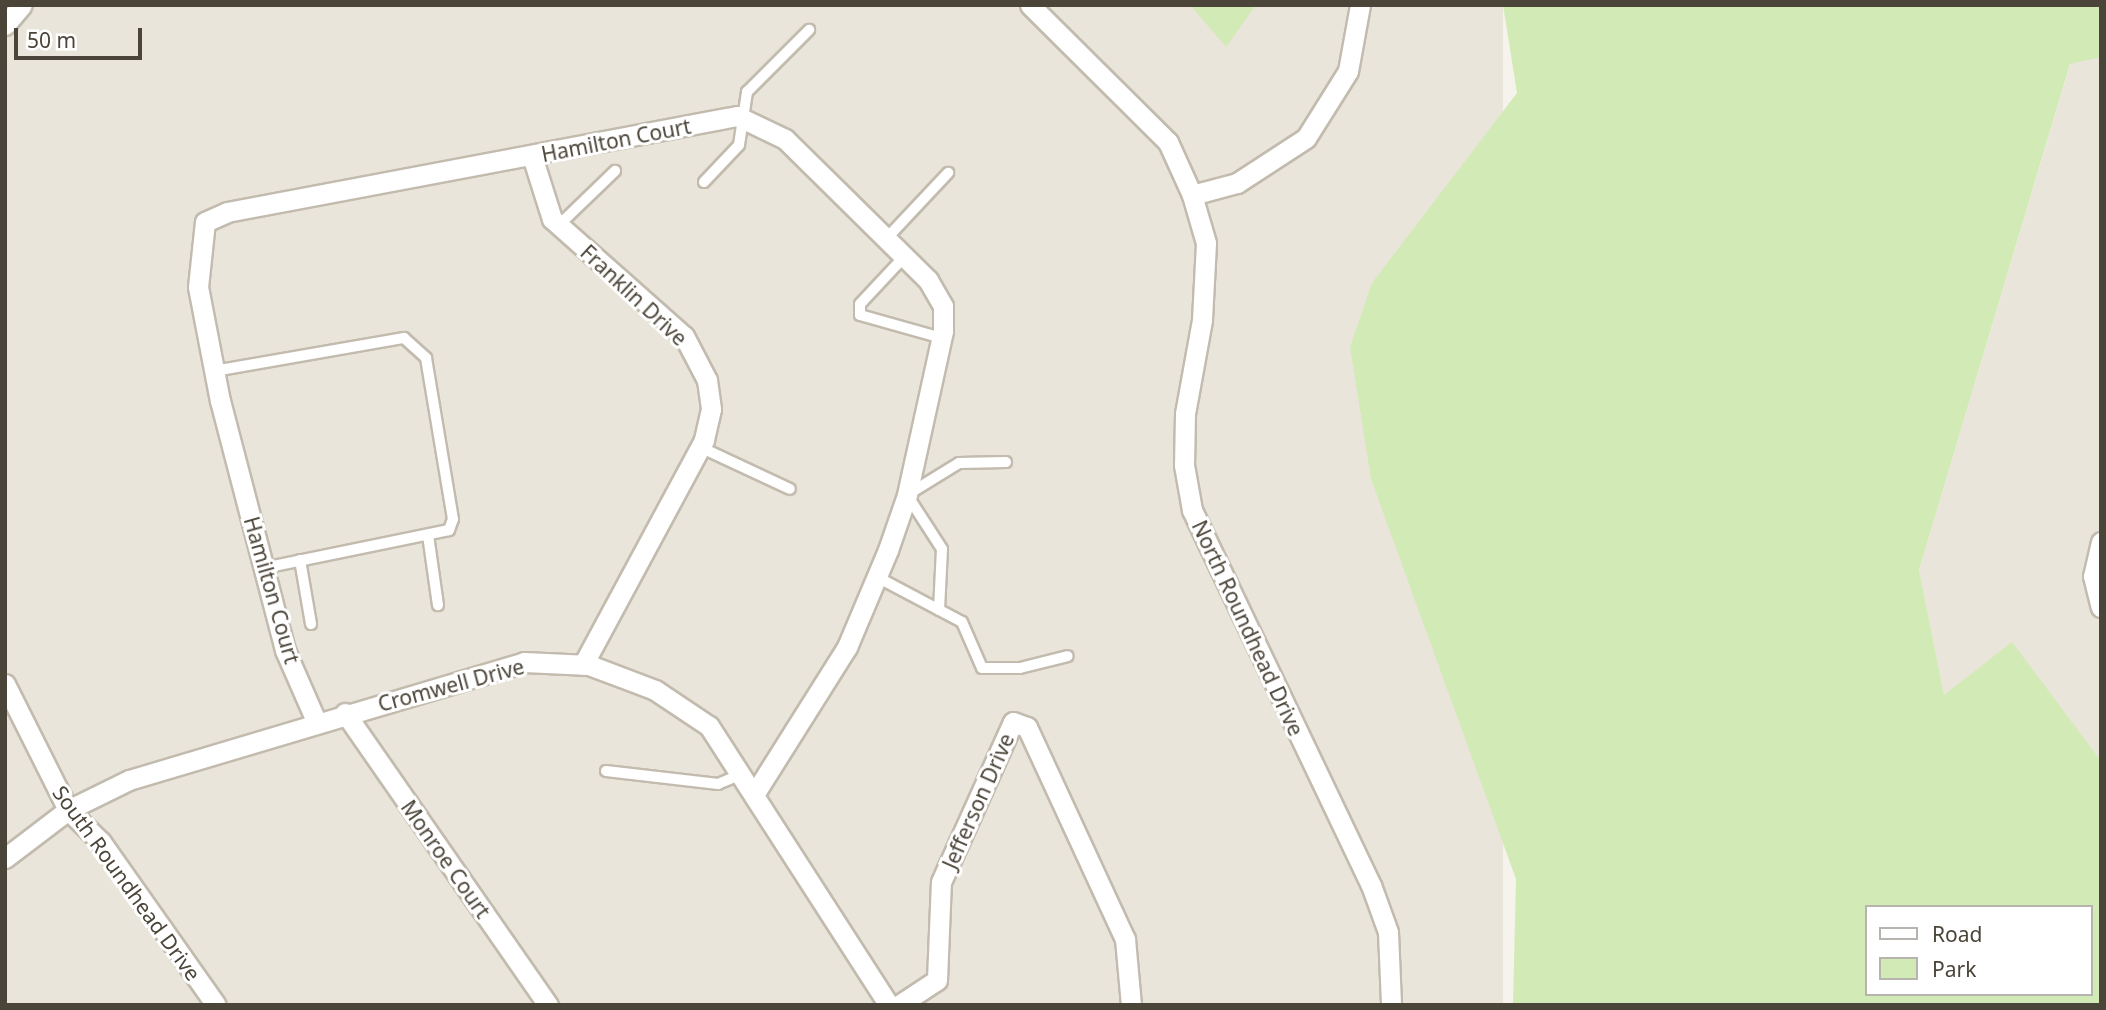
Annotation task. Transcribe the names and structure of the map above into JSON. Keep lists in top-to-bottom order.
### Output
{
  "streets": {
    "street": [
      "Hamilton Court",
      "Franklin Drive",
      "North Roundhead Drive",
      "Cromwell Drive",
      "Jefferson Drive",
      "Monroe Court",
      "South Roundhead Drive"
    ]
  },
  "crossings": [
    ["Hamilton Court", "Franklin Drive"],
    ["Hamilton Court", "Cromwell Drive"],
    ["Franklin Drive", "Cromwell Drive"],
    ["Cromwell Drive", "Monroe Court"],
    ["Cromwell Drive", "South Roundhead Drive"]
  ],
  "legend": ["Road", "Park"],
  "scale_bar": "50 m"
}
